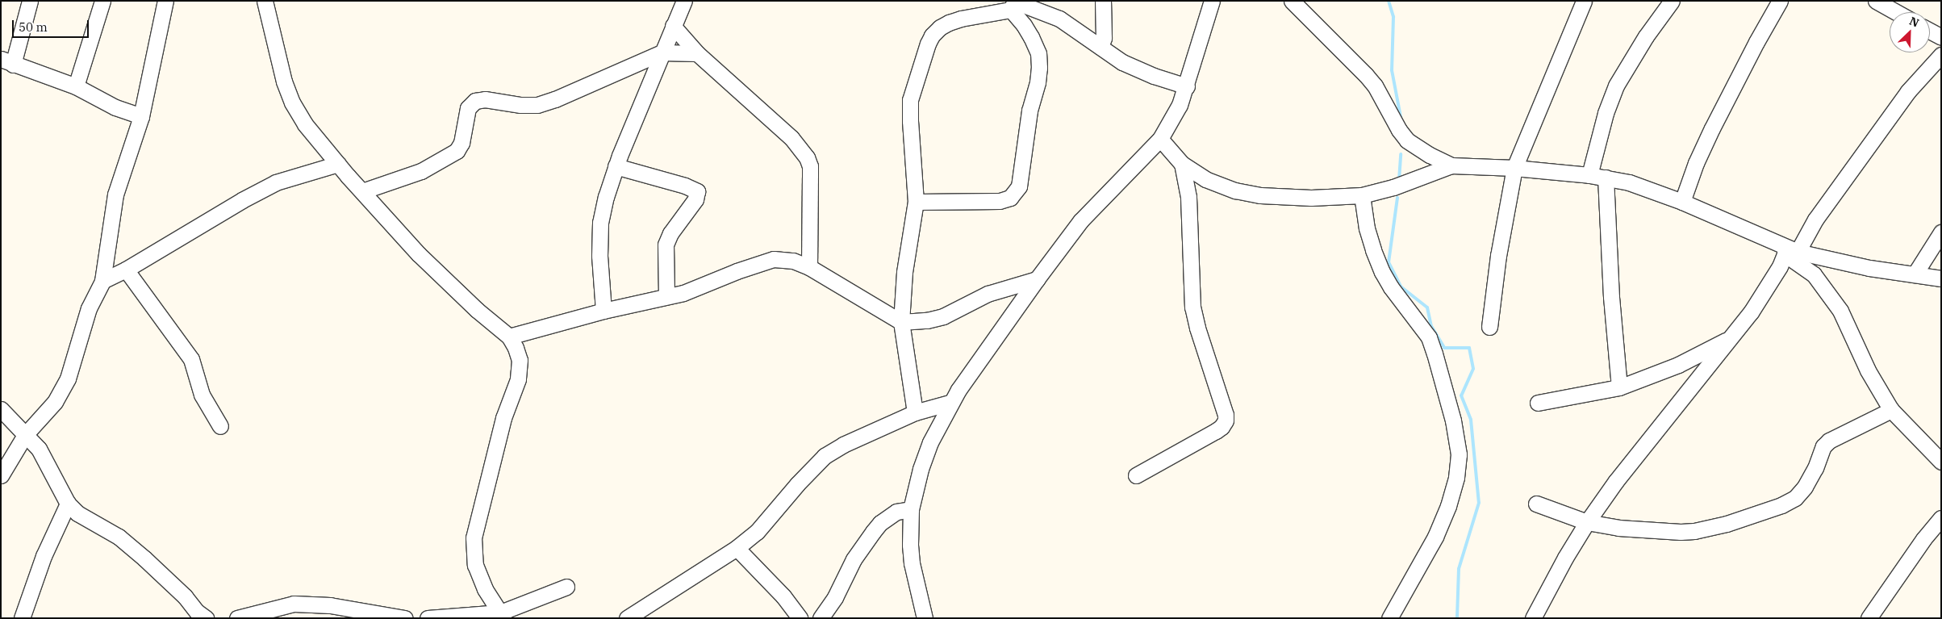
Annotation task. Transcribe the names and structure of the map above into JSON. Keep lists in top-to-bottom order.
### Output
{
  "scale_bar": "50 m",
  "north": "top right"
}
